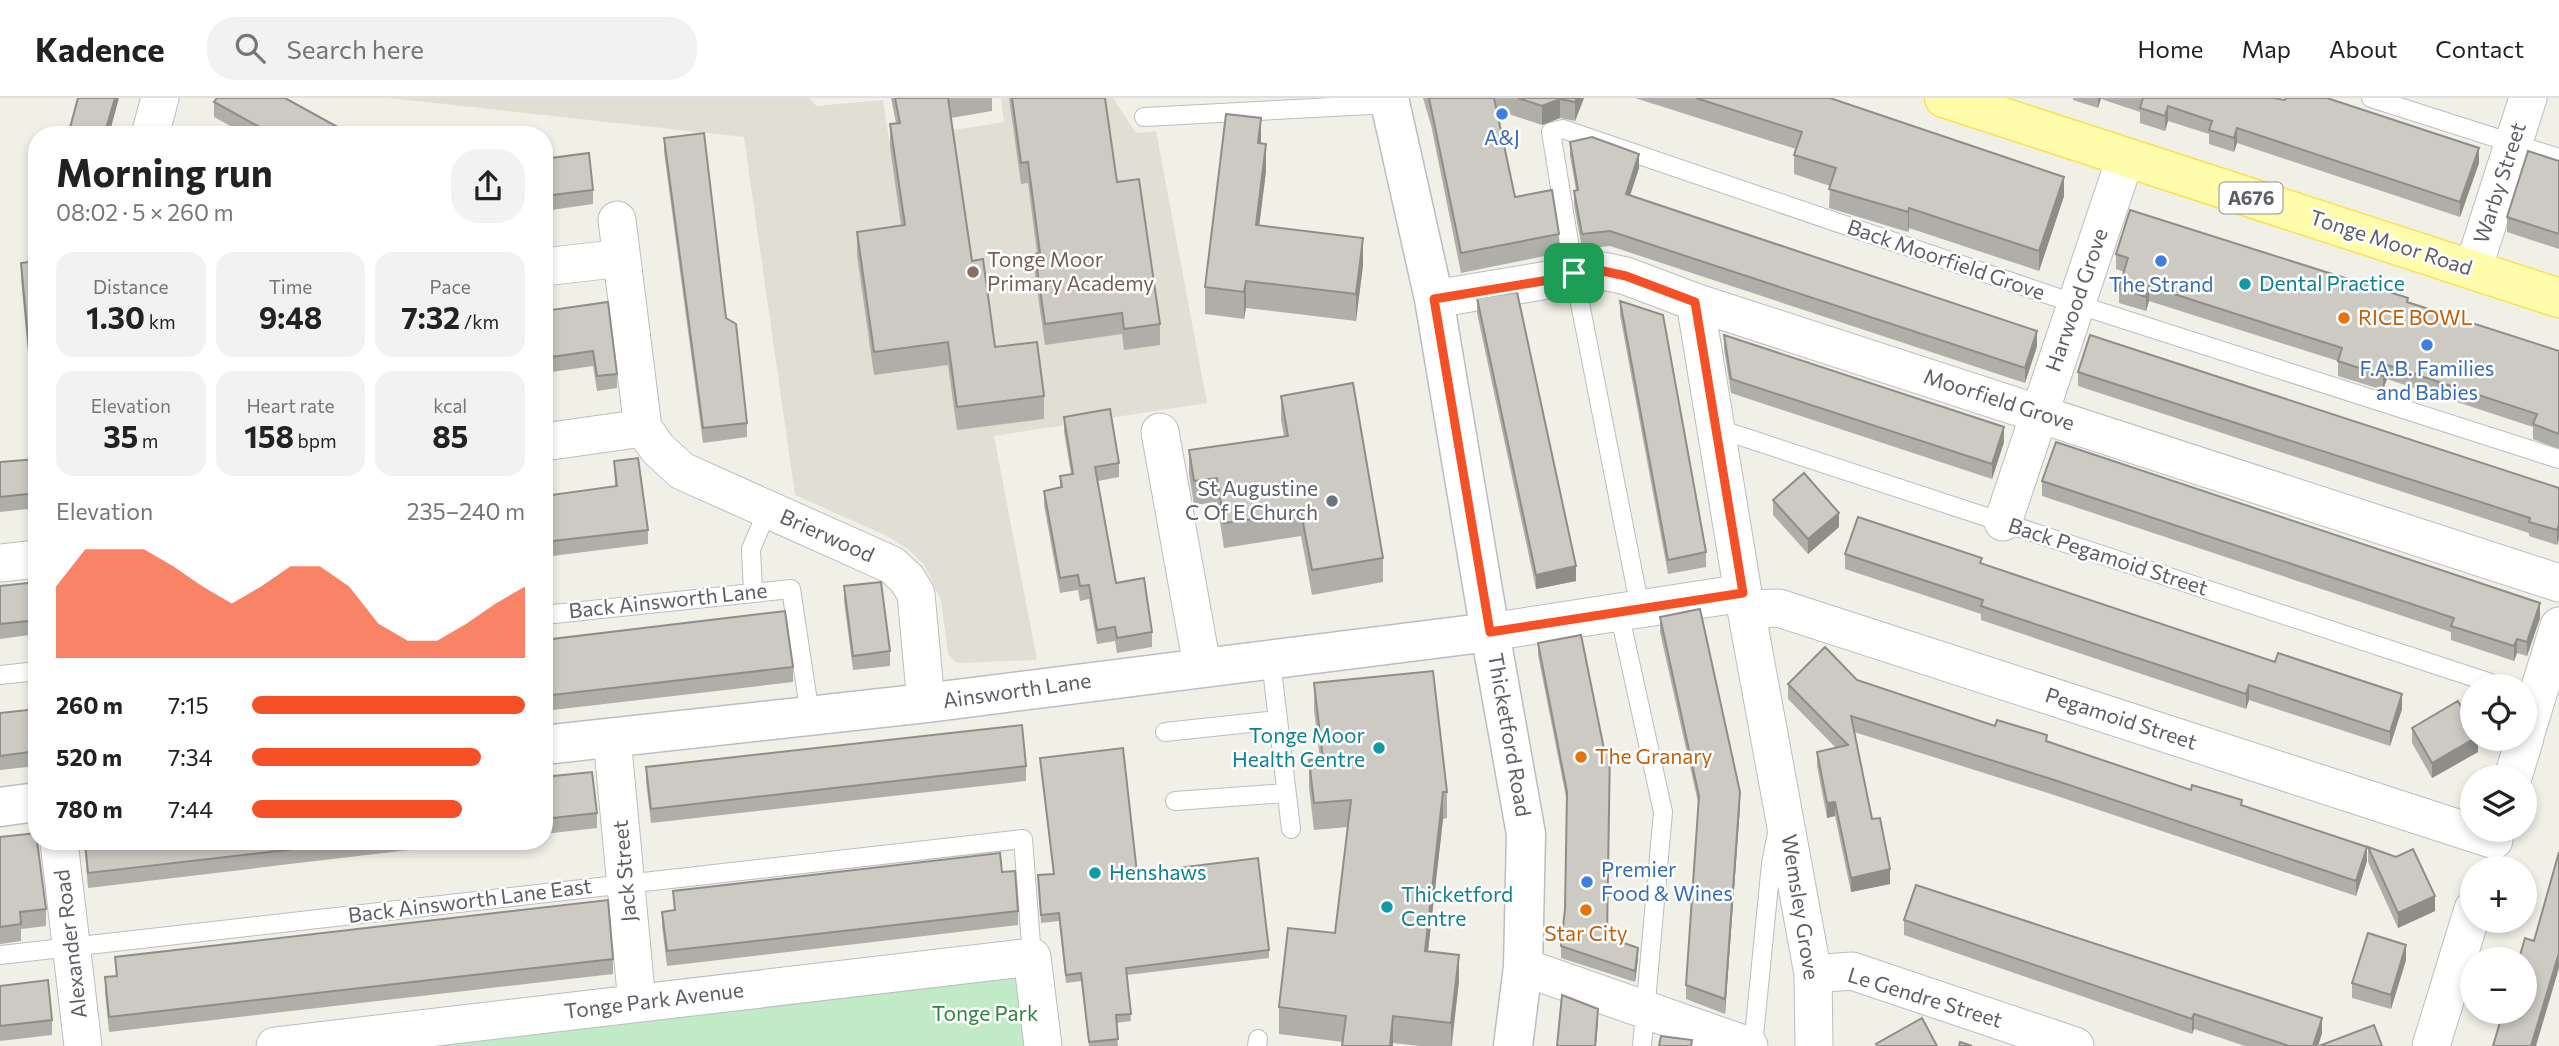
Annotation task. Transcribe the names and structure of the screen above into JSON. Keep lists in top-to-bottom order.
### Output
{
  "streets": {
    "main road": [
      "A676",
      "Tonge Moor Road",
      "Ainsworth Lane",
      "Thicketford Road"
    ],
    "street": [
      "Warby Street",
      "Harwood Grove",
      "Moorfield Grove",
      "Brierwood",
      "Pegamoid Street",
      "Jack Street",
      "Wemsley Grove",
      "Alexander Road",
      "Le Gendre Street",
      "Tonge Park Avenue"
    ],
    "lane": [
      "Back Moorfield Grove",
      "Back Pegamoid Street",
      "Back Ainsworth Lane",
      "Back Ainsworth Lane East"
    ]
  },
  "crossings": [
    ["Warby Street", "Tonge Moor Road"],
    ["Tonge Moor Road", "Harwood Grove"],
    ["Back Moorfield Grove", "Harwood Grove"],
    ["Back Moorfield Grove", "Moorfield Grove"],
    ["Harwood Grove", "Moorfield Grove"],
    ["Harwood Grove", "Back Pegamoid Street"],
    ["Moorfield Grove", "Thicketford Road"],
    ["Moorfield Grove", "Wemsley Grove"],
    ["Brierwood", "Ainsworth Lane"],
    ["Back Pegamoid Street", "Wemsley Grove"],
    ["Back Ainsworth Lane", "Ainsworth Lane"],
    ["Ainsworth Lane", "Pegamoid Street"],
    ["Ainsworth Lane", "Thicketford Road"],
    ["Ainsworth Lane", "Jack Street"],
    ["Pegamoid Street", "Thicketford Road"],
    ["Pegamoid Street", "Wemsley Grove"],
    ["Jack Street", "Back Ainsworth Lane East"],
    ["Jack Street", "Tonge Park Avenue"],
    ["Back Ainsworth Lane East", "Alexander Road"],
    ["Back Ainsworth Lane East", "Tonge Park Avenue"],
    ["Wemsley Grove", "Le Gendre Street"]
  ],
  "parks": ["Tonge Park"],
  "places": [
    "A&J",
    "The Strand",
    "Tonge Moor Primary Academy",
    "Dental Practice",
    "RICE BOWL",
    "F.A.B. Families and Babies",
    "St Augustine C Of E Church",
    "Tonge Moor Health Centre",
    "The Granary",
    "Henshaws",
    "Premier Food & Wines",
    "Thicketford Centre",
    "Star City"
  ],
  "page": {
    "header": "Kadence",
    "search": "Search here",
    "nav": [
      "Home",
      "Map",
      "About",
      "Contact"
    ],
    "heading": ["Morning run", "08:02 · 5 × 260 m"],
    "stats": [
      ["Distance", "1.30 km"],
      ["Time", "9:48"],
      ["Pace", "7:32 /km"],
      ["Elevation", "35 m"],
      ["Heart rate", "158 bpm"],
      ["kcal", "85"]
    ],
    "chart": ["Elevation", "235–240 m"],
    "map_buttons": ["+", "−"],
    "list": [
      {
        "name": "260 m",
        "note": "7:15"
      },
      {
        "name": "520 m",
        "note": "7:34"
      },
      {
        "name": "780 m",
        "note": "7:44"
      }
    ]
  }
}
